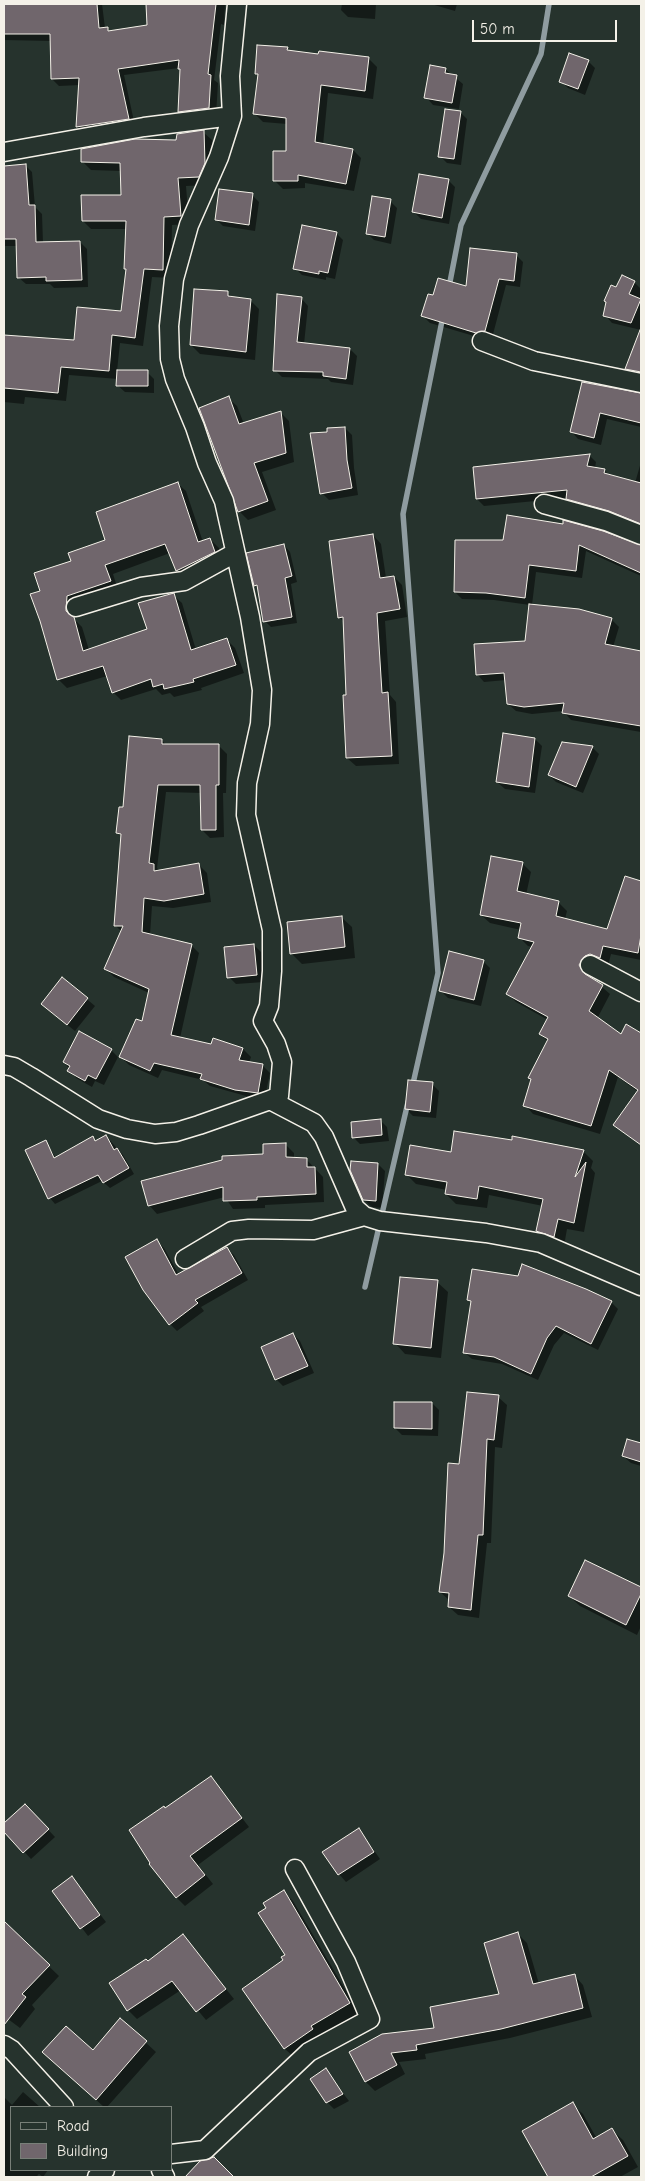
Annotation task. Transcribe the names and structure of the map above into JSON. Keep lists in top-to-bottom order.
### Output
{
  "legend": ["Road", "Building"],
  "scale_bar": "50 m"
}
